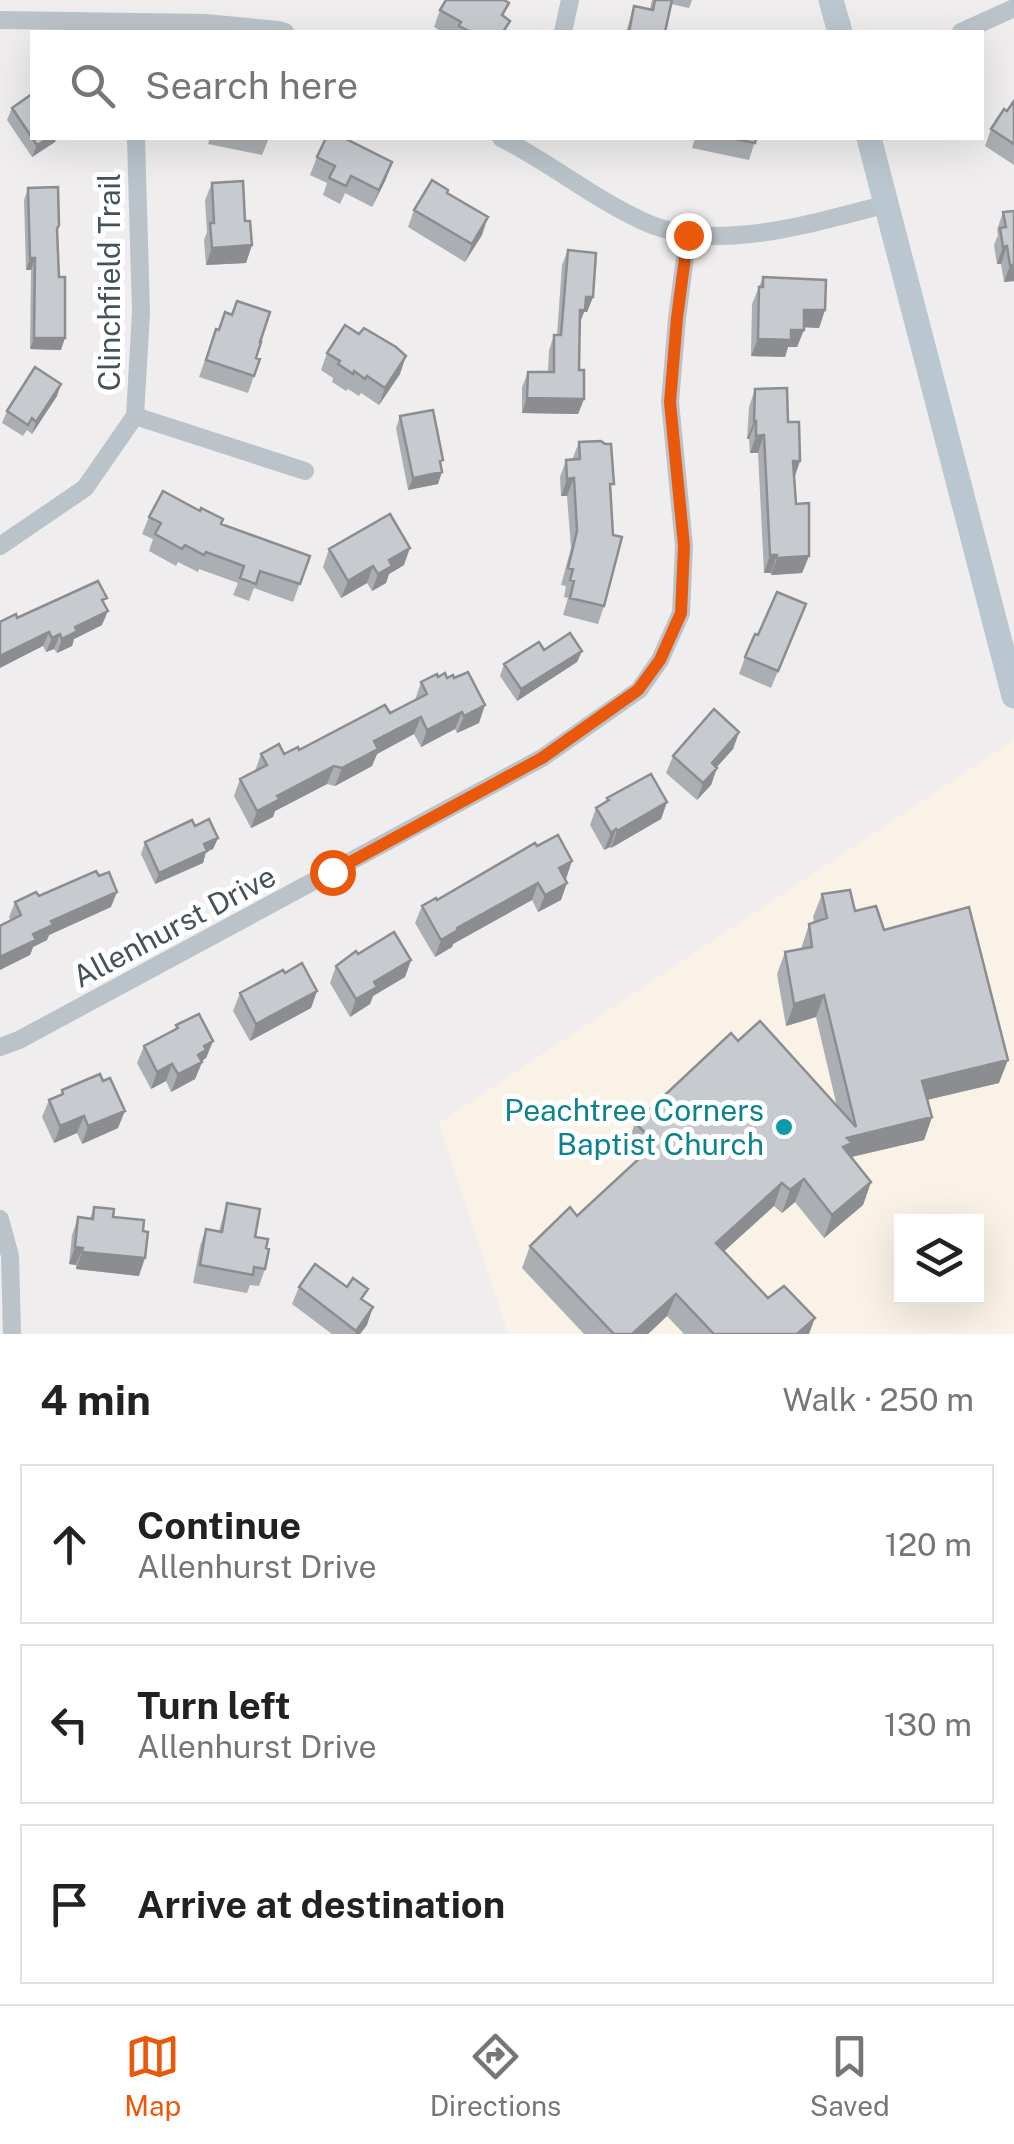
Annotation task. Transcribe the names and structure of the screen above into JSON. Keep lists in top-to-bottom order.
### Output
{
  "streets": {
    "street": ["Clinchfield Trail", "Allenhurst Drive"]
  },
  "places": ["Peachtree Corners Baptist Church"],
  "page": {
    "search": "Search here",
    "heading": ["4 min", "Walk · 250 m"],
    "list": [
      ["Continue", "Allenhurst Drive", "120 m"],
      ["Turn left", "Allenhurst Drive", "130 m"],
      "Arrive at destination"
    ],
    "nav": ["Map", "Directions", "Saved"]
  }
}
